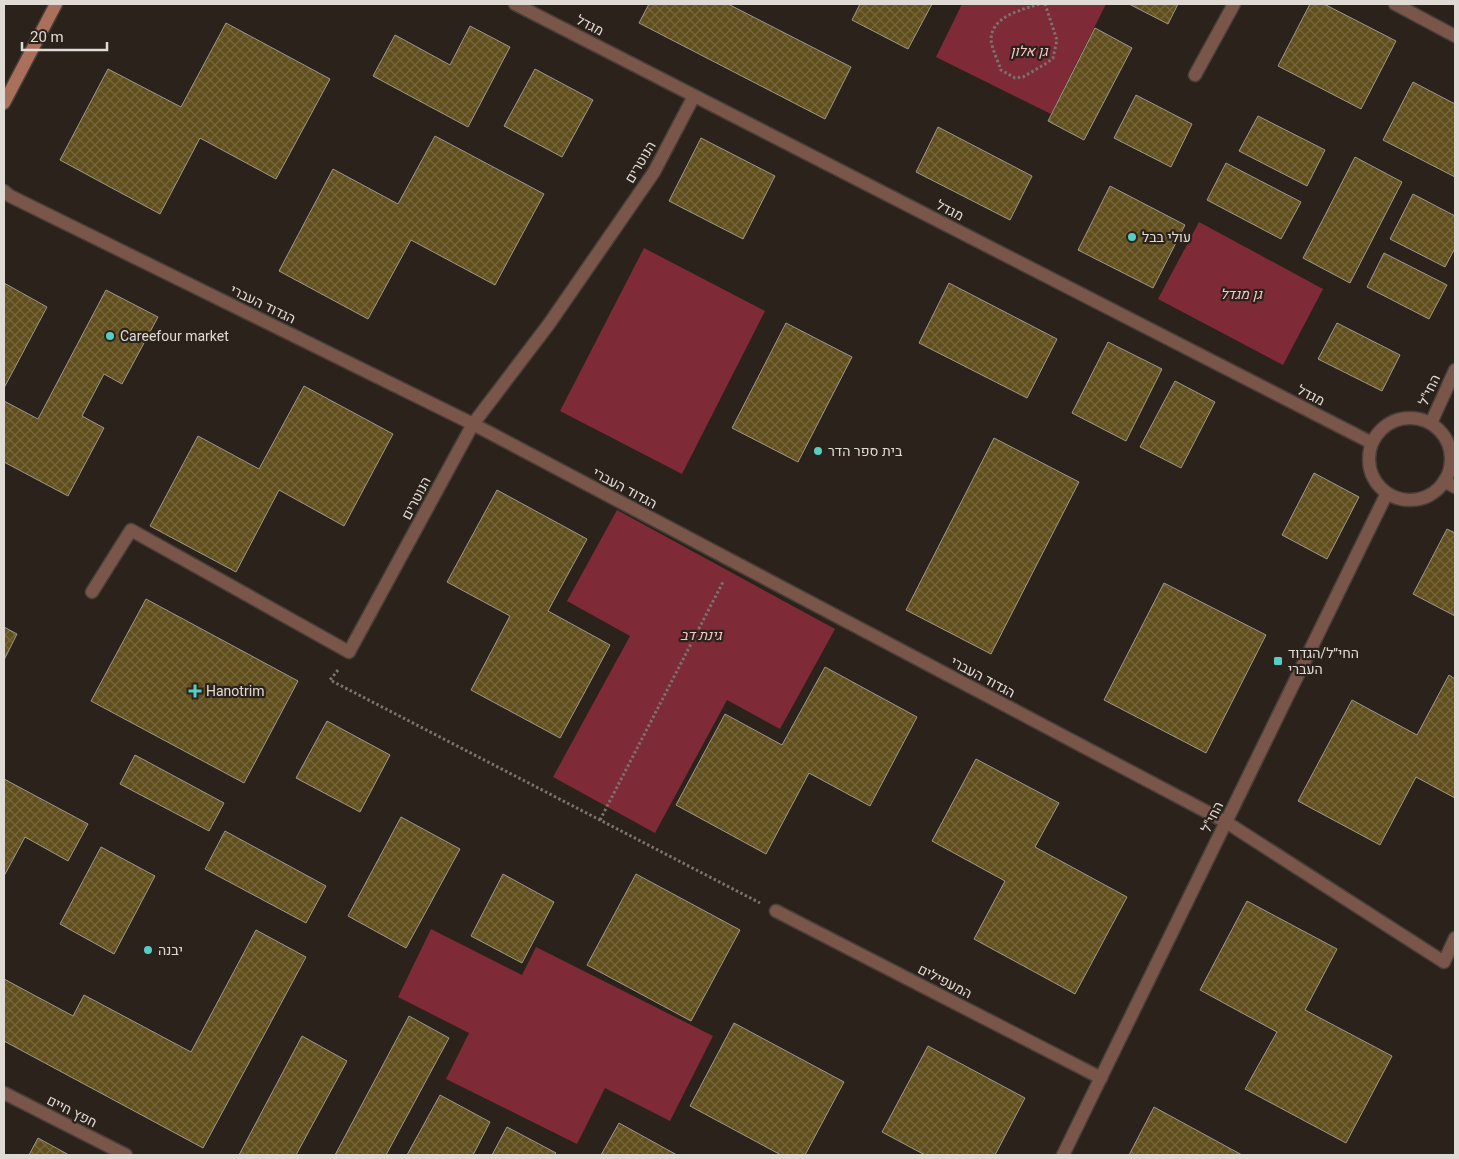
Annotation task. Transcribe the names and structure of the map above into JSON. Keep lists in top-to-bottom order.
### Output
{
  "streets": {
    "street": [
      "מגדל",
      "הנוטרים",
      "הגדוד העברי",
      "החי\"ל",
      "המעפילים",
      "חפץ חיים"
    ]
  },
  "crossings": [
    ["מגדל", "הנוטרים"],
    ["מגדל", "החי\"ל"],
    ["הנוטרים", "הגדוד העברי"],
    ["הגדוד העברי", "החי\"ל"],
    ["החי\"ל", "המעפילים"]
  ],
  "parks": ["גן אלון", "גן מגדל", "גינת דב"],
  "places": {
    "other": [
      "עולי בבל",
      "Careefour market",
      "בית ספר הדר",
      "יבנה"
    ],
    "transit": ["החי״ל/הגדוד העברי"],
    "health": ["Hanotrim"]
  },
  "scale_bar": "20 m"
}
